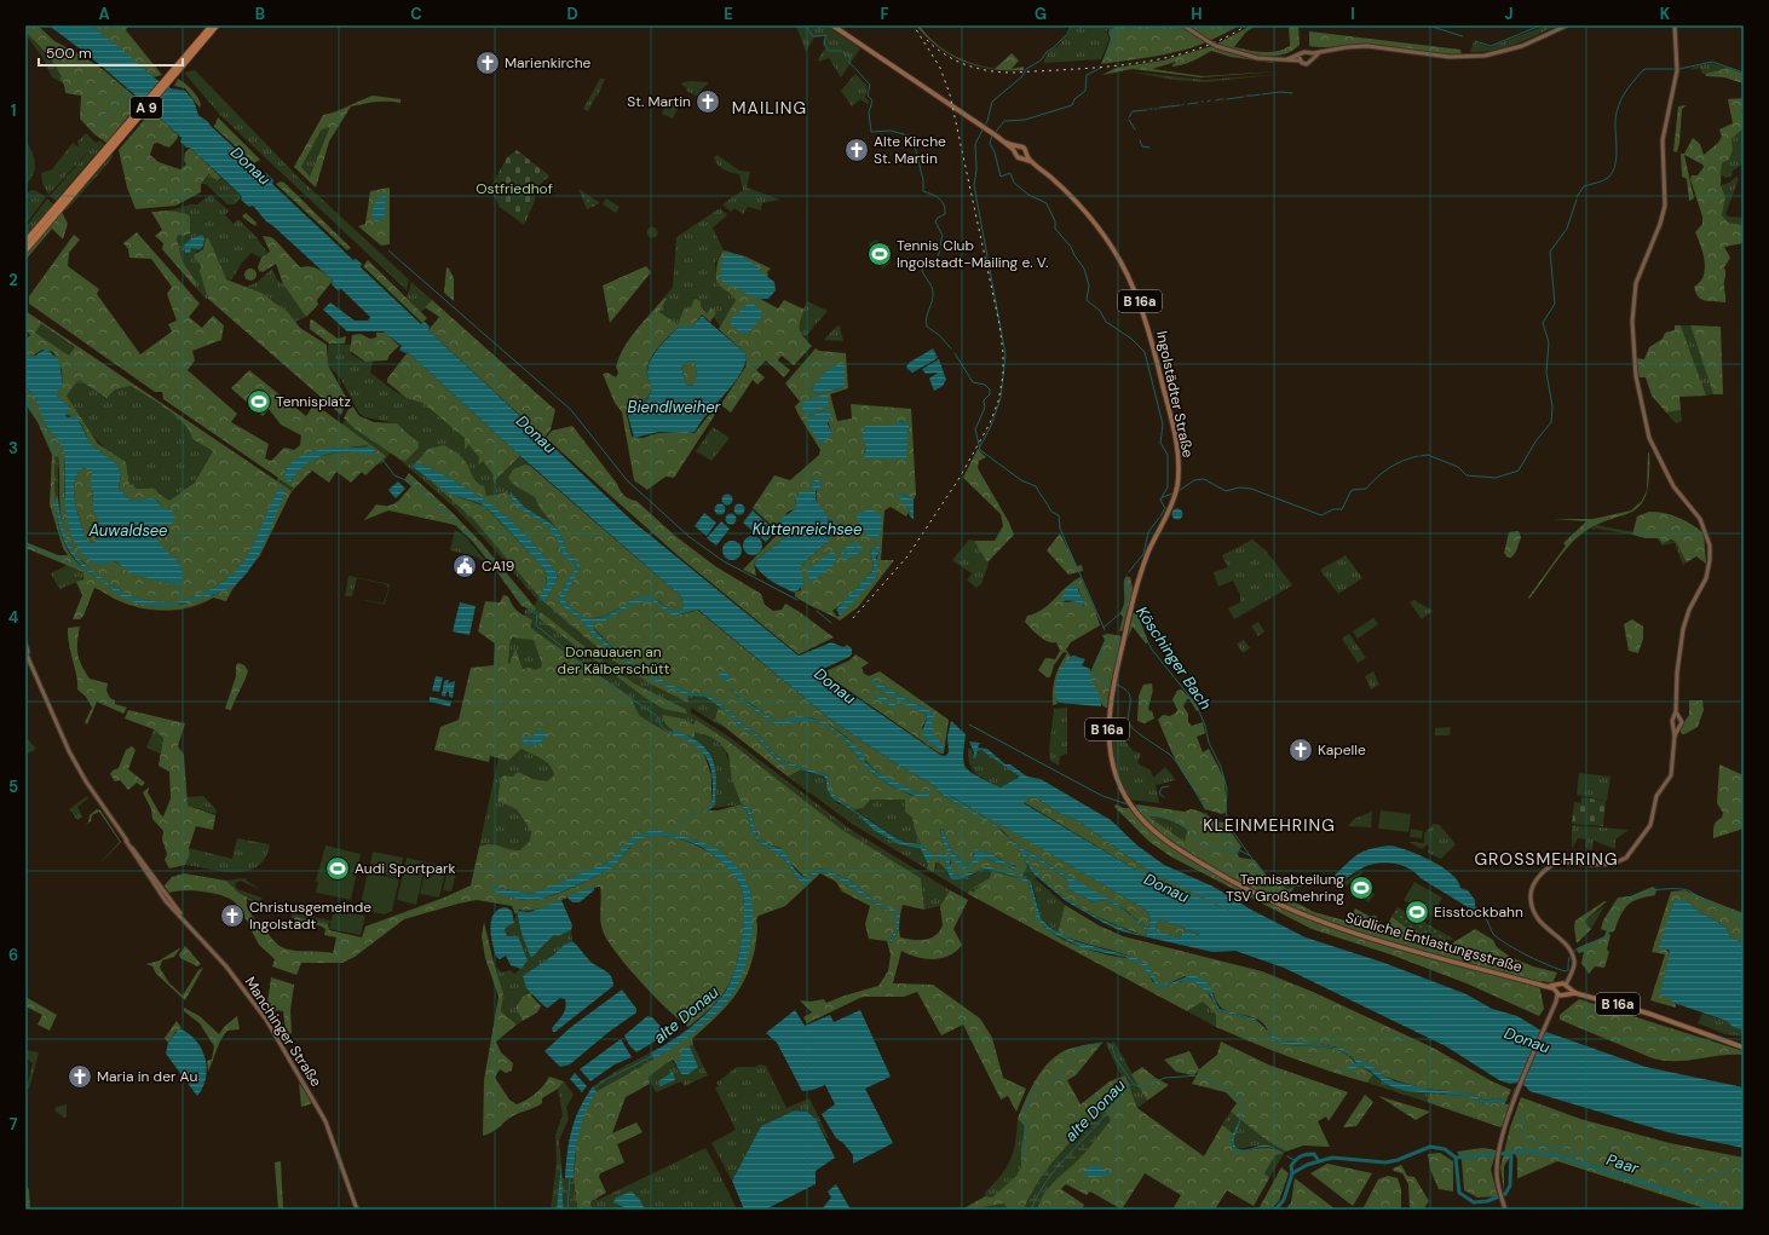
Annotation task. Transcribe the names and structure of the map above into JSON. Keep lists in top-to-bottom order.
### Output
{
  "streets": {
    "highway": ["A 9"],
    "main road": [
      "B 16a",
      "Ingolstädter Straße",
      "Südliche Entlastungsstraße",
      "Manchinger Straße"
    ]
  },
  "crossings": [
    ["B 16a", "Ingolstädter Straße"],
    ["B 16a", "Südliche Entlastungsstraße"],
    ["Ingolstädter Straße", "Südliche Entlastungsstraße"]
  ],
  "districts": ["MAILING", "KLEINMEHRING", "GROSSMEHRING"],
  "water": [
    "Donau",
    "Biendlweiher",
    "Kuttenreichsee",
    "Auwaldsee",
    "Köschinger Bach",
    "alte Donau",
    "Paar"
  ],
  "parks": ["Ostfriedhof", "Donauauen an der Kälberschütt"],
  "places": {
    "church": [
      "Marienkirche",
      "St. Martin",
      "Alte Kirche St. Martin",
      "Kapelle",
      "Christusgemeinde Ingolstadt",
      "Maria in der Au"
    ],
    "sports": [
      "Tennis Club Ingolstadt-Mailing e. V.",
      "Tennisplatz",
      "Audi Sportpark",
      "Tennisabteilung TSV Großmehring",
      "Eisstockbahn"
    ],
    "public building": ["CA19"]
  },
  "scale_bar": "500 m",
  "grid": {
    "columns": [
      "A",
      "B",
      "C",
      "D",
      "E",
      "F",
      "G",
      "H",
      "I",
      "J",
      "K"
    ],
    "rows": [
      "1",
      "2",
      "3",
      "4",
      "5",
      "6",
      "7"
    ]
  }
}
